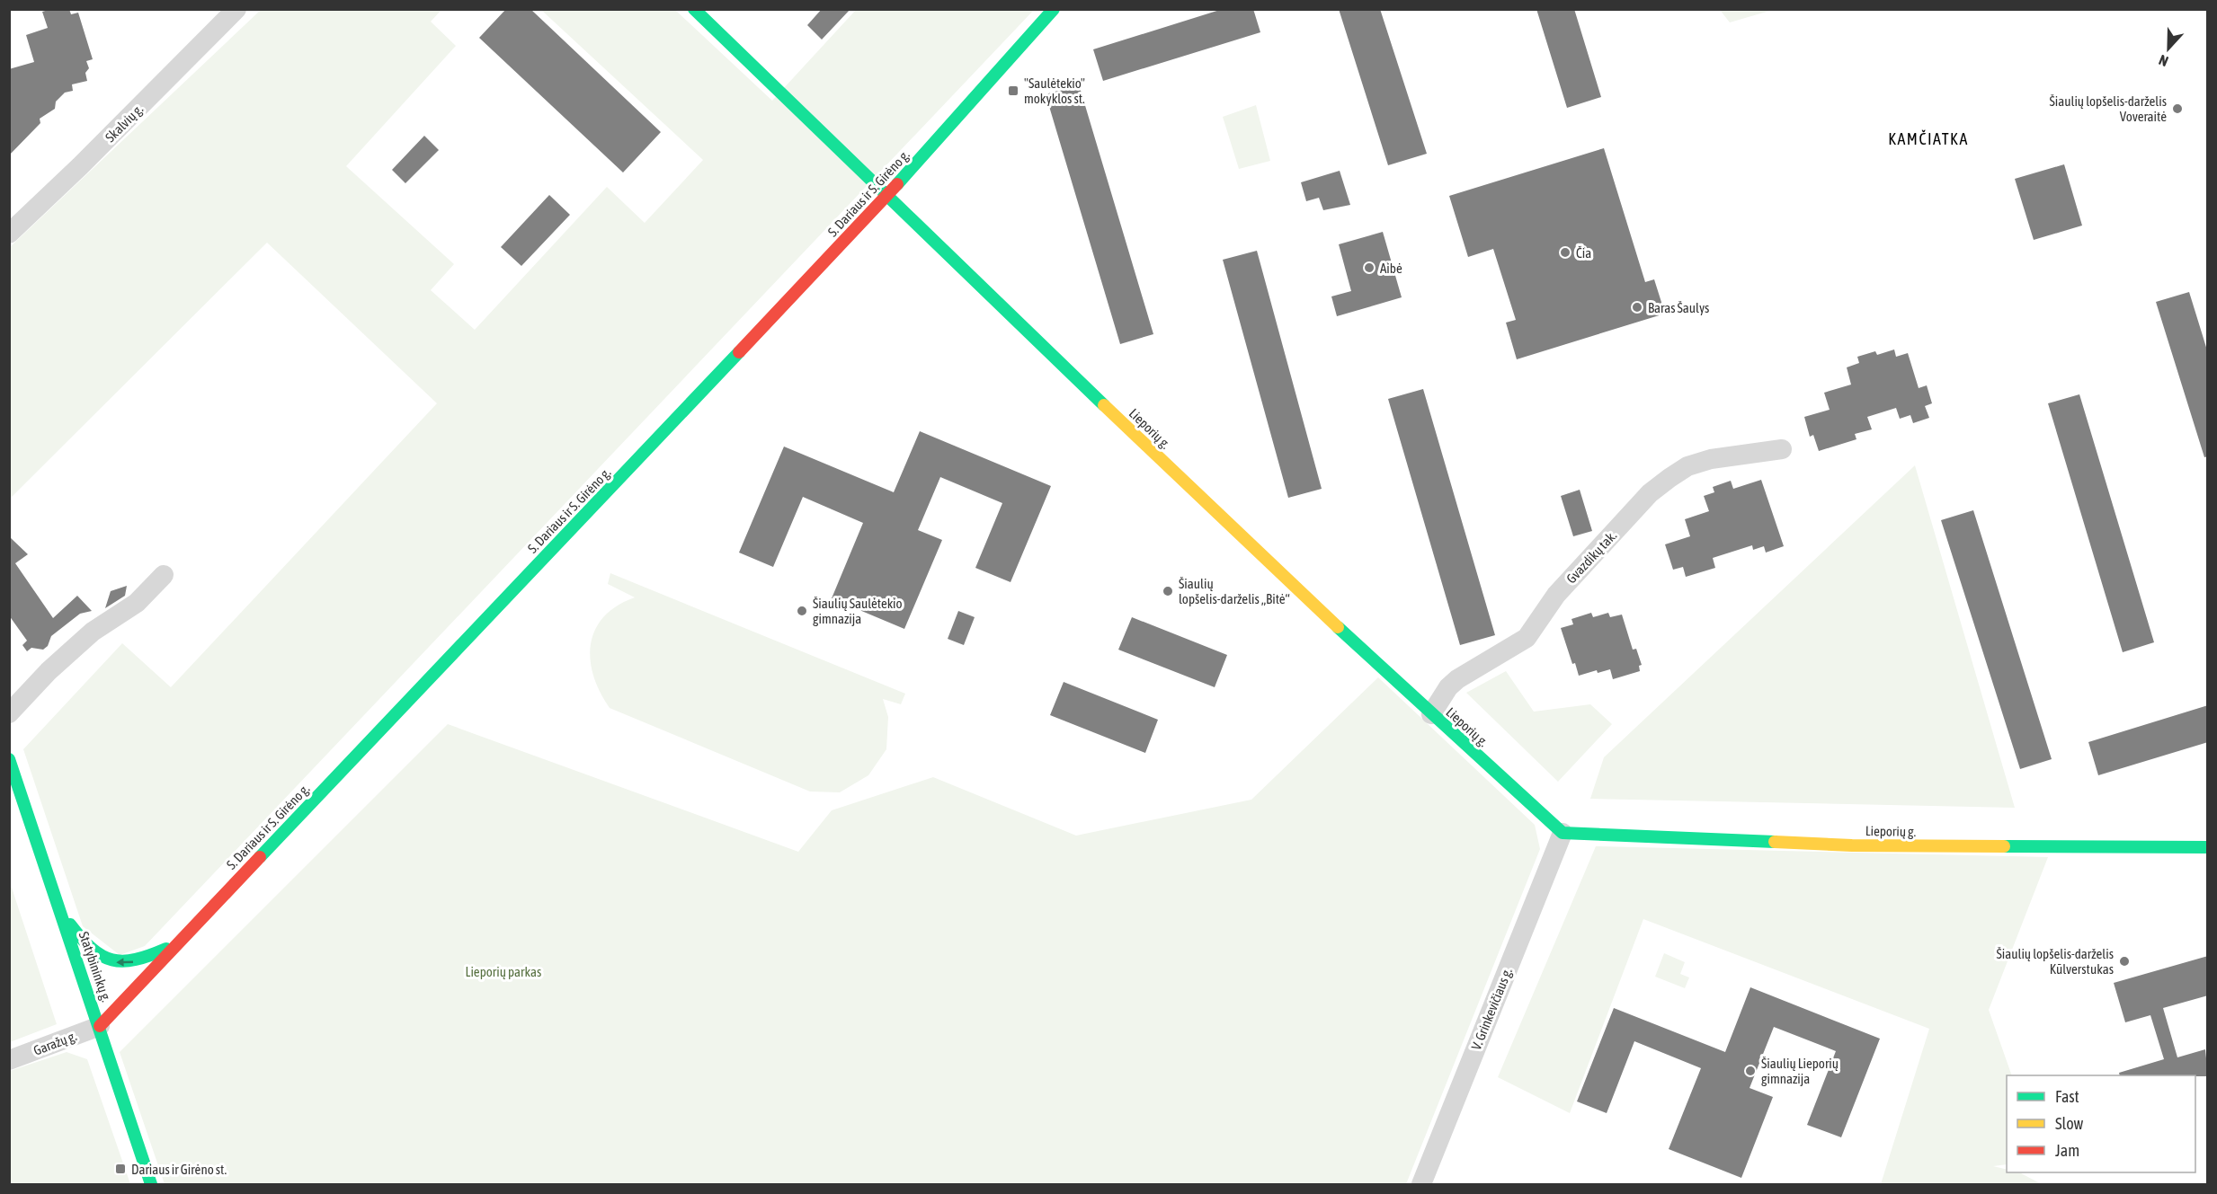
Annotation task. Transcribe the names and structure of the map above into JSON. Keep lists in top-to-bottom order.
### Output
{
  "streets": {
    "street": [
      "Skalvių g.",
      "S. Dariaus ir S. Girėno g.",
      "Lieporių g.",
      "Gvazdikų tak.",
      "Statybininkų g.",
      "V. Grinkevičiaus g.",
      "Garažų g."
    ]
  },
  "crossings": [
    ["S. Dariaus ir S. Girėno g.", "Lieporių g."],
    ["S. Dariaus ir S. Girėno g.", "Statybininkų g."],
    ["S. Dariaus ir S. Girėno g.", "Garažų g."],
    ["Lieporių g.", "Gvazdikų tak."],
    ["Lieporių g.", "V. Grinkevičiaus g."],
    ["Statybininkų g.", "Garažų g."]
  ],
  "districts": ["KAMČIATKA"],
  "parks": ["Lieporių parkas"],
  "places": {
    "transit": ["\"Saulėtekio\" mokyklos st.", "Dariaus ir Girėno st."],
    "other": [
      "Šiaulių lopšelis-darželis Voveraitė",
      "Čia",
      "Aibė",
      "Baras Šaulys",
      "Šiaulių lopšelis-darželis „Bitė“",
      "Šiaulių Saulėtekio gimnazija",
      "Šiaulių lopšelis-darželis Kūlverstukas",
      "Šiaulių Lieporių gimnazija"
    ]
  },
  "legend": ["Fast", "Slow", "Jam"],
  "north": "bottom"
}
